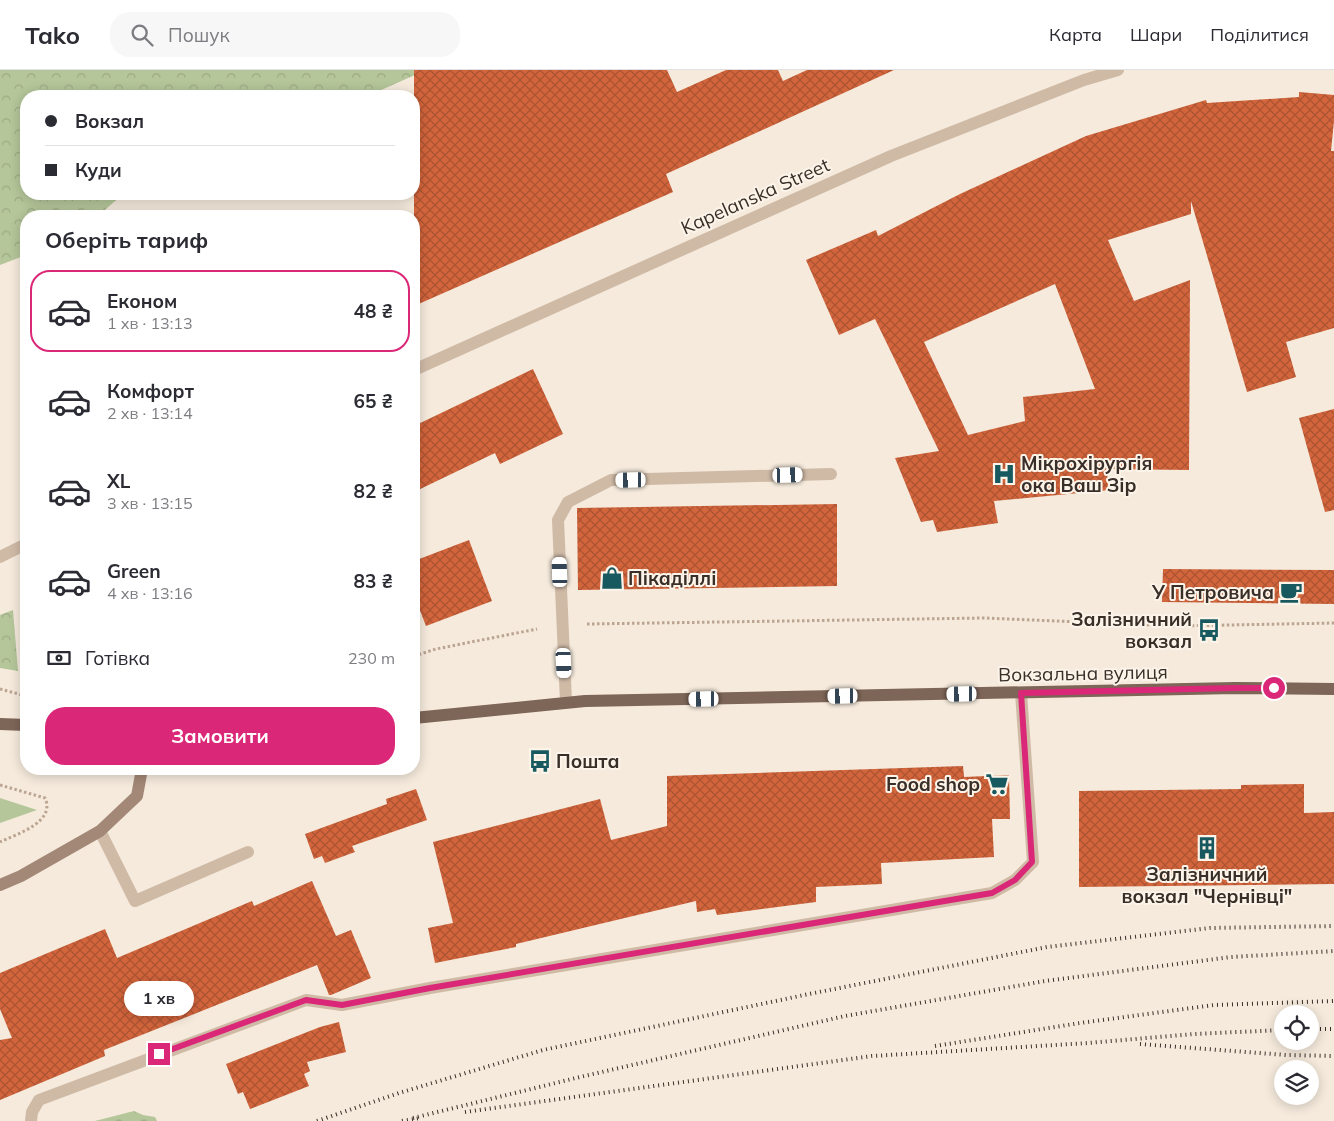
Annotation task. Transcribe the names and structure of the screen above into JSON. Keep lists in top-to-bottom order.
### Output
{
  "streets": {
    "main road": ["Вокзальна вулиця"],
    "street": ["Kapelanska Street"]
  },
  "places": {
    "hospital": ["Мікрохірургія ока Ваш Зір"],
    "shop": ["Пікаділлі"],
    "cafe": ["У Петровича"],
    "bus stop": ["Залізничний вокзал", "Пошта"],
    "supermarket": ["Food shop"],
    "building": ["Залізничний вокзал \"Чернівці\""]
  },
  "page": {
    "header": "Tako",
    "search": "Пошук",
    "nav": ["Карта", "Шари", "Поділитися"],
    "banner": ["Вокзал", "Куди"],
    "heading": "Оберіть тариф",
    "list": [
      {
        "name": "Економ",
        "note": "1 хв · 13:13",
        "value": "48 ₴"
      },
      {
        "name": "Комфорт",
        "note": "2 хв · 13:14",
        "value": "65 ₴"
      },
      {
        "name": "XL",
        "note": "3 хв · 13:15",
        "value": "82 ₴"
      },
      {
        "name": "Green",
        "note": "4 хв · 13:16",
        "value": "83 ₴"
      }
    ],
    "pay": ["Готівка", "230 m"],
    "buttons": "Замовити",
    "bubble": "1 хв"
  }
}
